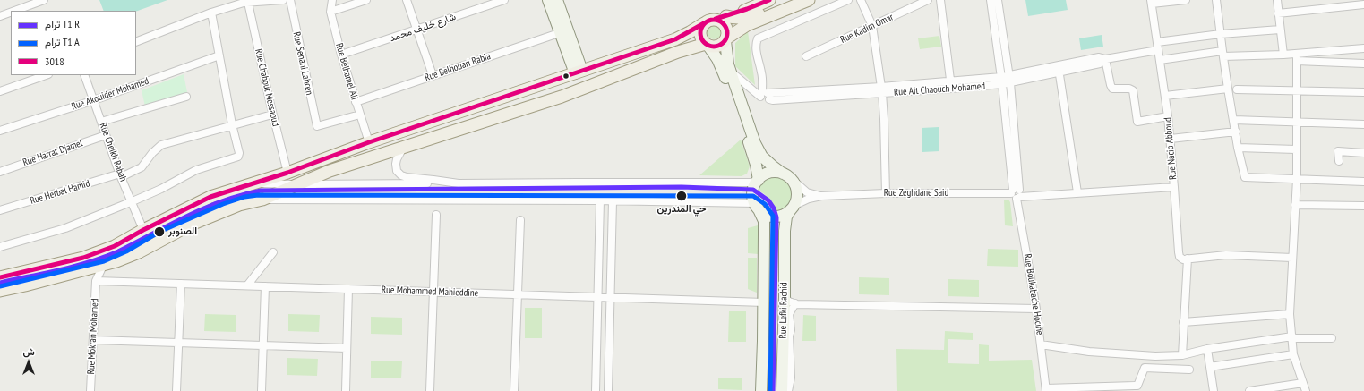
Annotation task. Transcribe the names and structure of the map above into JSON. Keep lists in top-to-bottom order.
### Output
{
  "streets": {
    "main road": ["Rue Lefki Rachid"],
    "street": [
      "شارع خليف محمد",
      "Rue Kadim Omar",
      "Rue Senani Lahcen",
      "Rue Belhouari Rabia",
      "Rue Belhamel Ali",
      "Rue Chabout Messaoud",
      "Rue Ait Chaouch Mohamed",
      "Rue Akouider Mohamed",
      "Rue Nacib Abboud",
      "Rue Cheikh Rabah",
      "Rue Harrat Djamel",
      "Rue Herbal Hamid",
      "Rue Zeghdane Said",
      "Rue Mohammed Mahieddine",
      "Rue Boukabache Hocine",
      "Rue Mokran Mohamed"
    ]
  },
  "crossings": [
    ["شارع خليف محمد", "Rue Belhamel Ali"],
    ["Rue Senani Lahcen", "Rue Belhamel Ali"],
    ["Rue Belhouari Rabia", "Rue Belhamel Ali"],
    ["Rue Chabout Messaoud", "Rue Herbal Hamid"],
    ["Rue Ait Chaouch Mohamed", "Rue Nacib Abboud"],
    ["Rue Ait Chaouch Mohamed", "Rue Boukabache Hocine"],
    ["Rue Akouider Mohamed", "Rue Cheikh Rabah"],
    ["Rue Nacib Abboud", "Rue Zeghdane Said"],
    ["Rue Nacib Abboud", "Rue Boukabache Hocine"],
    ["Rue Cheikh Rabah", "Rue Harrat Djamel"],
    ["Rue Cheikh Rabah", "Rue Herbal Hamid"],
    ["Rue Zeghdane Said", "Rue Boukabache Hocine"],
    ["Rue Mohammed Mahieddine", "Rue Mokran Mohamed"]
  ],
  "places": ["حي المندرين", "الصنوبر"],
  "lines": ["transit line 3018"],
  "legend": ["ترام T1 R", "ترام T1 A", "3018"],
  "north": "top"
}
